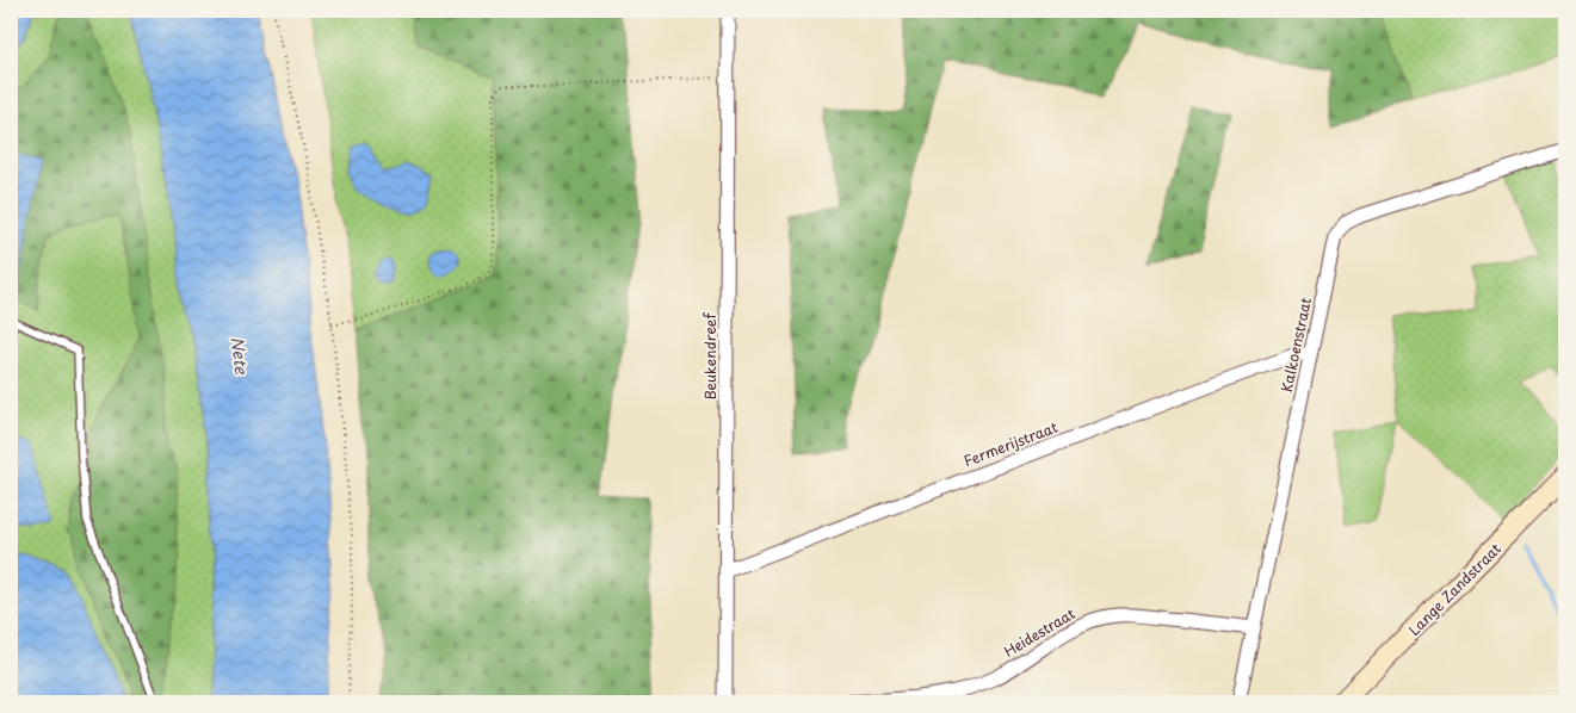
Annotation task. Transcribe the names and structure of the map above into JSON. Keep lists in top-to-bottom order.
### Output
{
  "streets": {
    "street": [
      "Kalkoenstraat",
      "Beukendreef",
      "Fermerijstraat",
      "Lange Zandstraat",
      "Heidestraat"
    ]
  },
  "crossings": [
    ["Kalkoenstraat", "Fermerijstraat"],
    ["Kalkoenstraat", "Heidestraat"],
    ["Beukendreef", "Fermerijstraat"]
  ],
  "water": ["Nete"]
}
